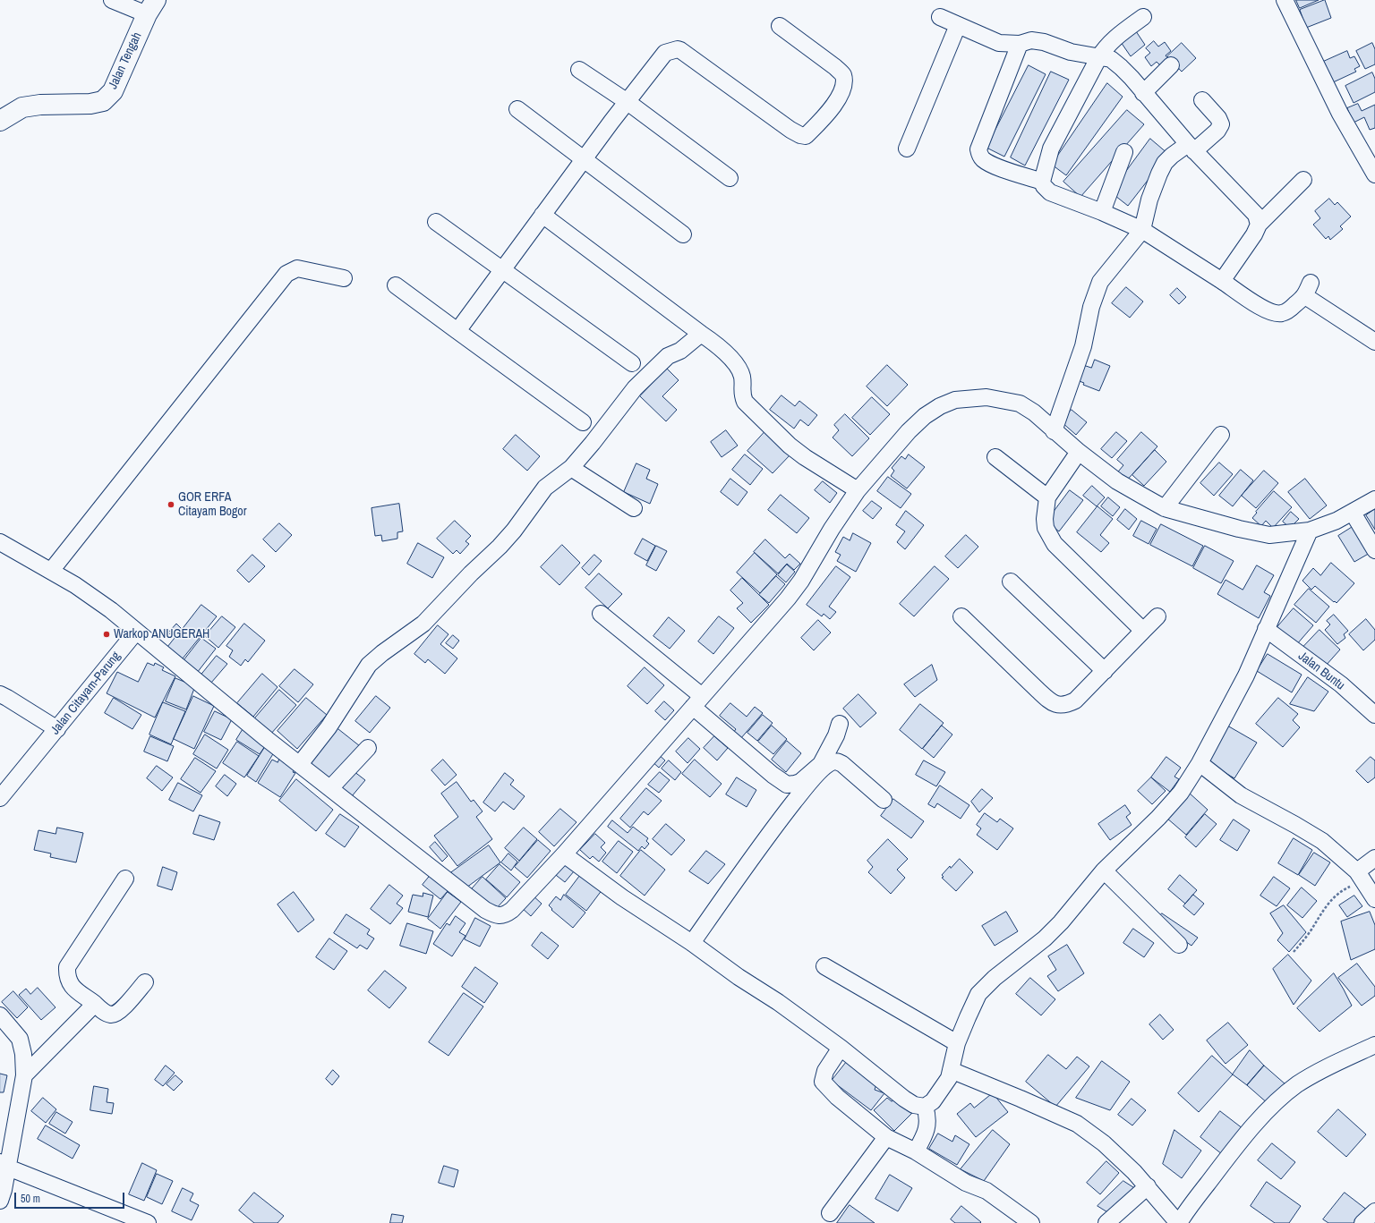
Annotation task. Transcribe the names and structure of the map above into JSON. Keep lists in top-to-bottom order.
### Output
{
  "streets": {
    "main road": ["Jalan Tengah"],
    "street": ["Jalan Buntu", "Jalan Citayam-Parung"]
  },
  "places": ["GOR ERFA Citayam Bogor", "Warkop ANUGERAH"],
  "scale_bar": "50 m"
}
